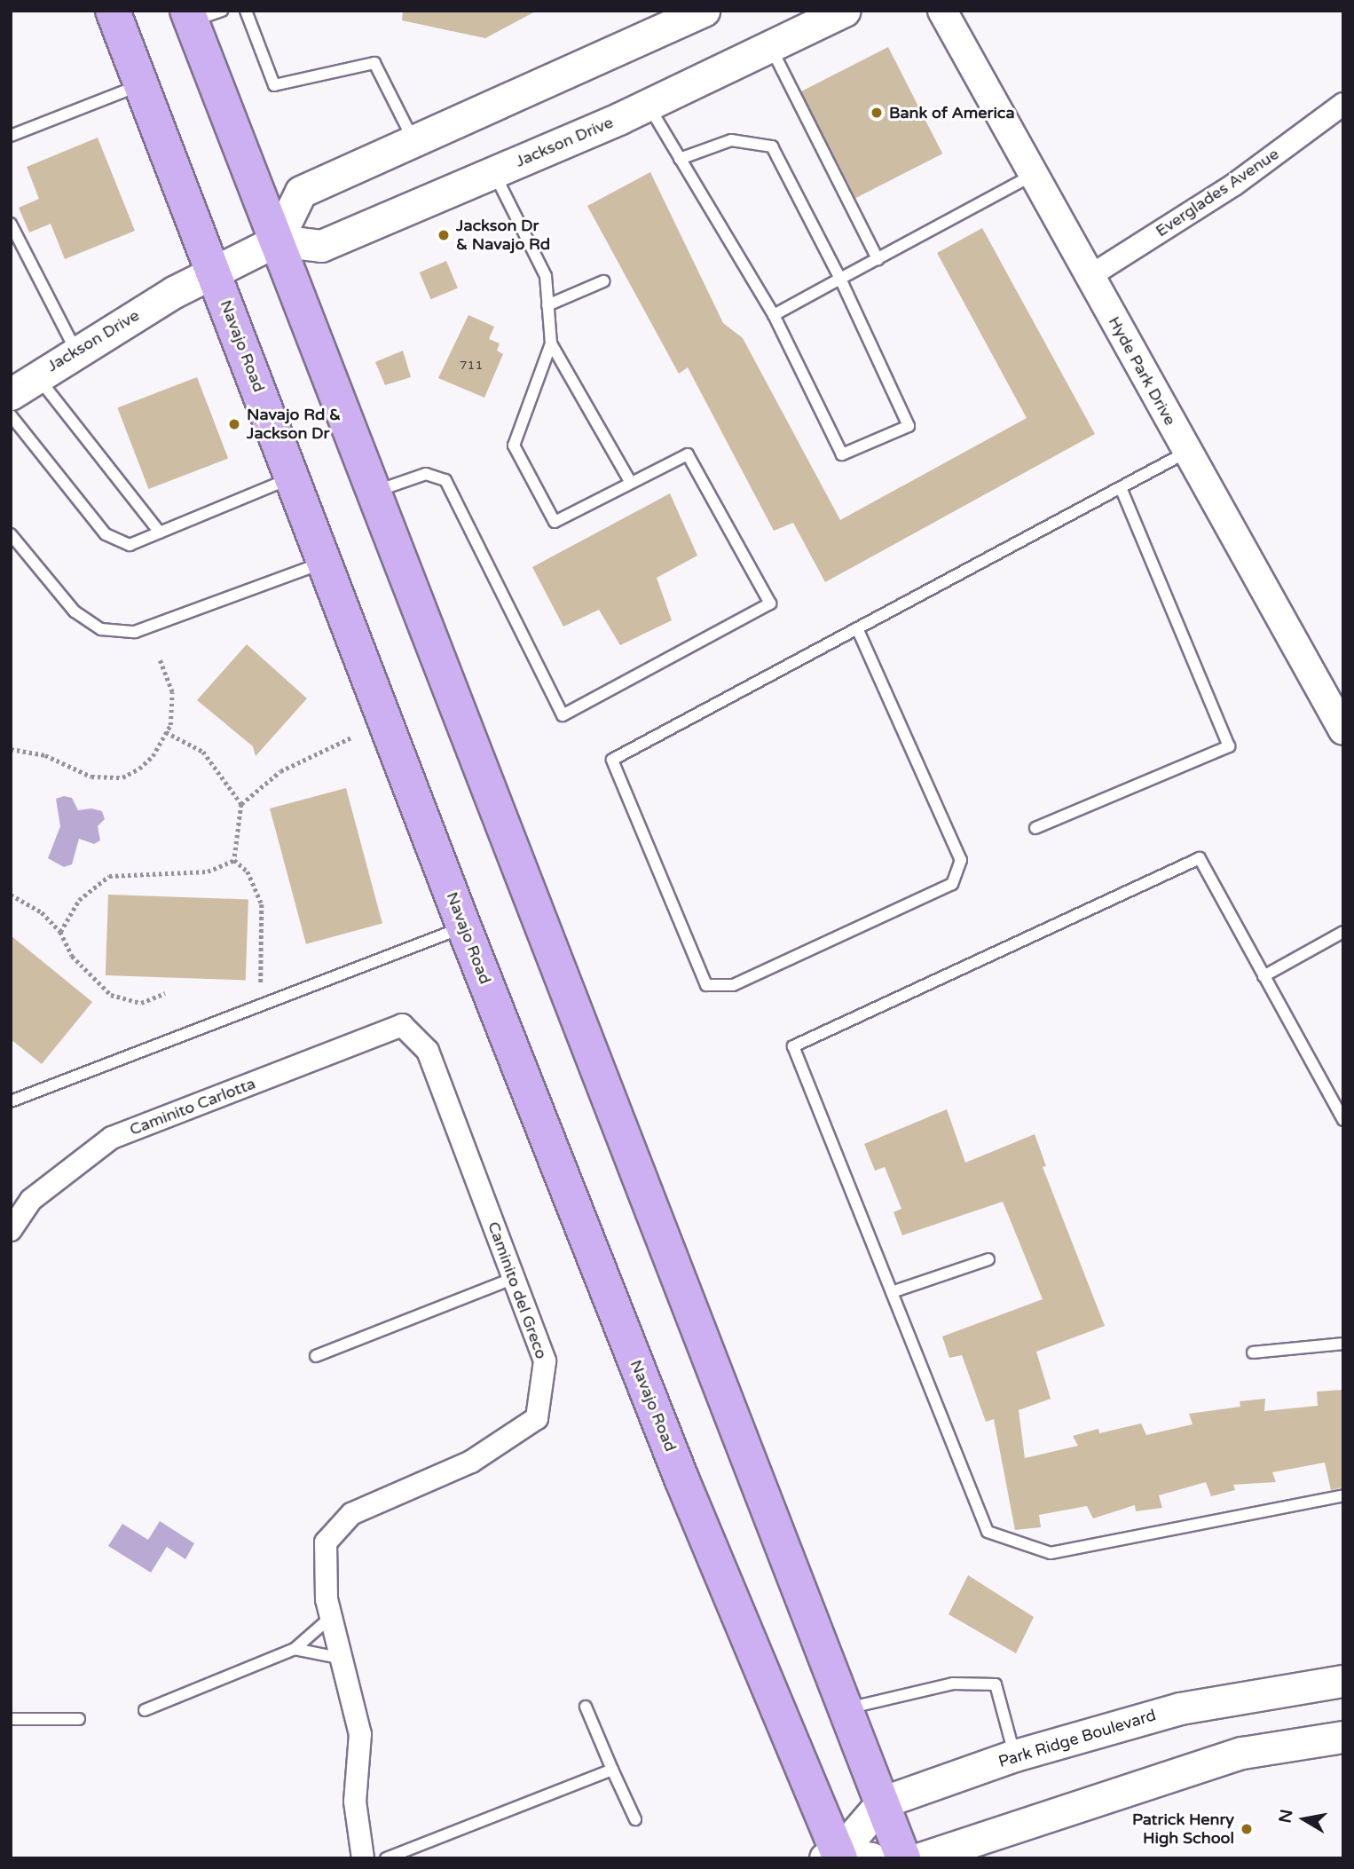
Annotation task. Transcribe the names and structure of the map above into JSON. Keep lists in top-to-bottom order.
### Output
{
  "streets": {
    "main road": ["Jackson Drive", "Navajo Road", "Park Ridge Boulevard"],
    "street": [
      "Everglades Avenue",
      "Hyde Park Drive",
      "Caminito Carlotta",
      "Caminito del Greco"
    ]
  },
  "crossings": [
    ["Jackson Drive", "Navajo Road"],
    ["Everglades Avenue", "Hyde Park Drive"],
    ["Navajo Road", "Park Ridge Boulevard"],
    ["Caminito Carlotta", "Caminito del Greco"]
  ],
  "places": [
    "Bank of America",
    "Jackson Dr & Navajo Rd",
    "Navajo Rd & Jackson Dr",
    "Patrick Henry High School"
  ],
  "house_numbers": ["711"],
  "north": "left"
}
